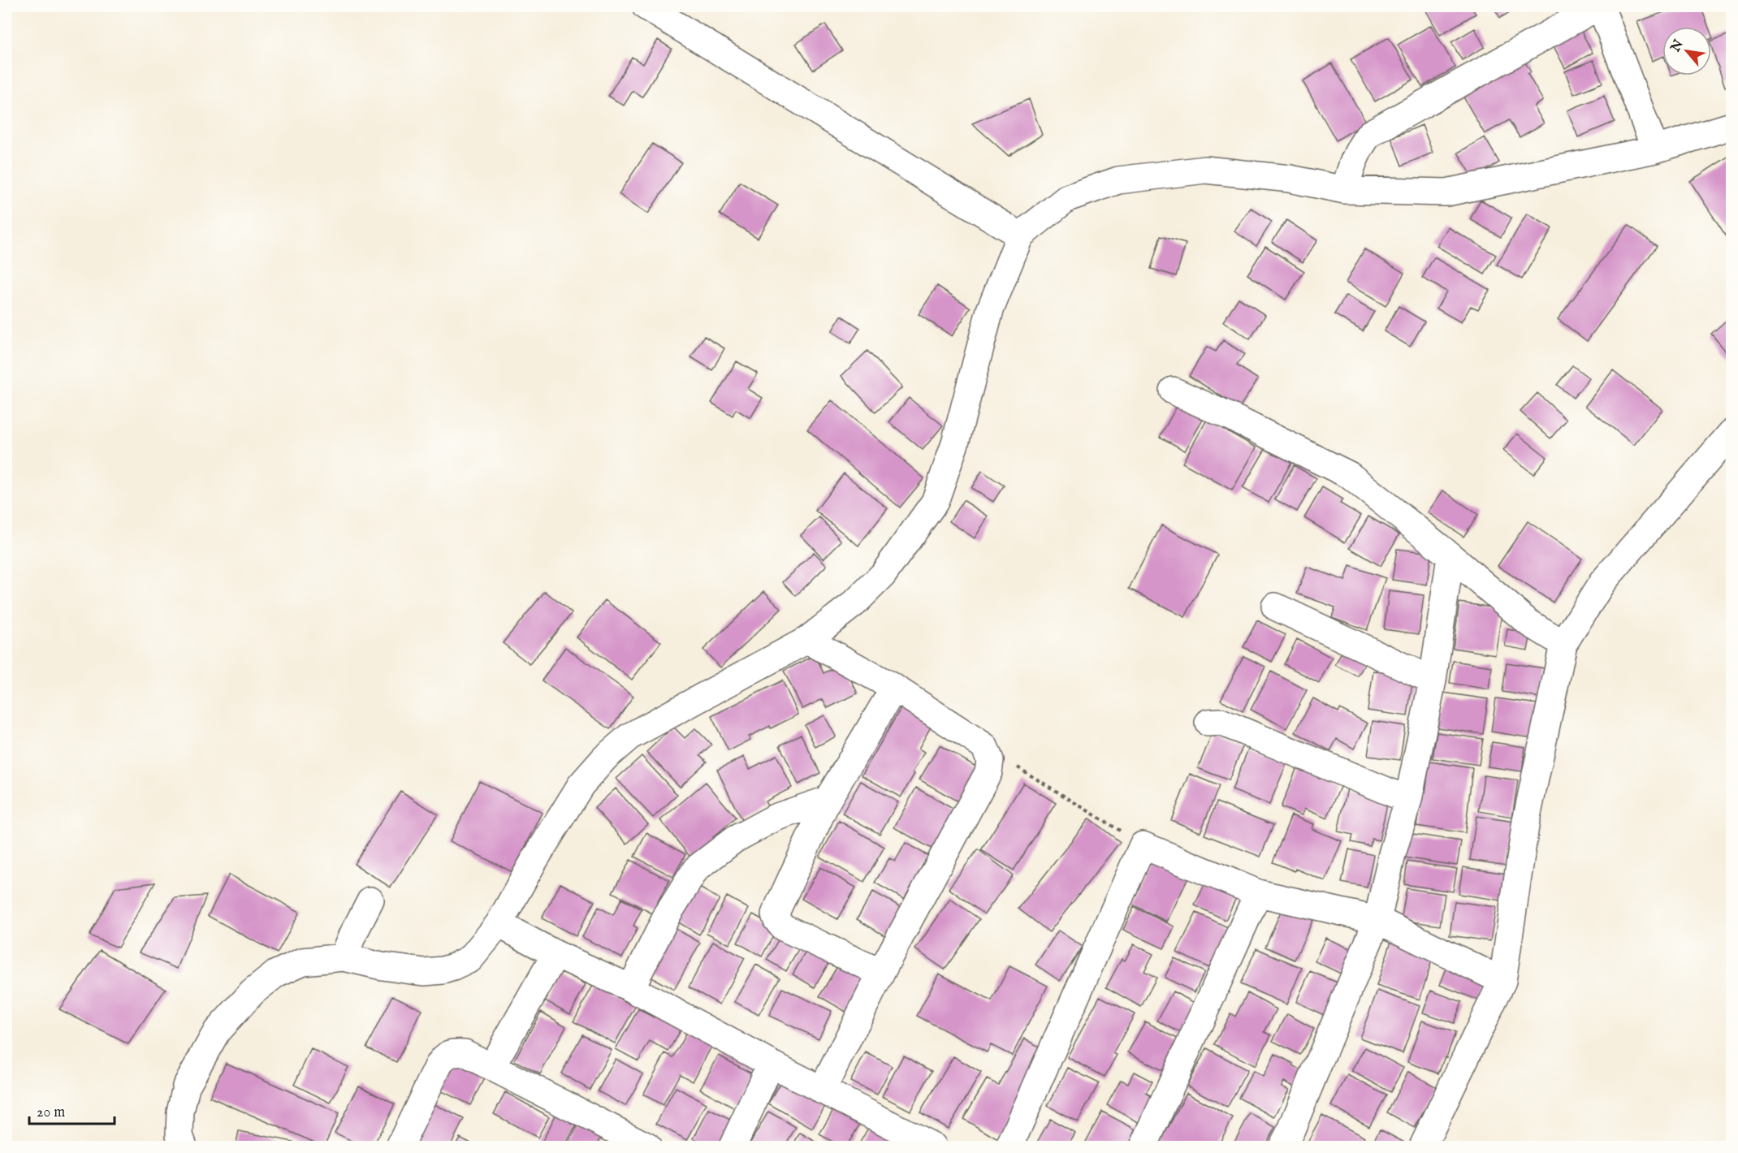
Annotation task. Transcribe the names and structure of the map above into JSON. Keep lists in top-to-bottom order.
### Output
{
  "scale_bar": "20 m",
  "north": "top left"
}
